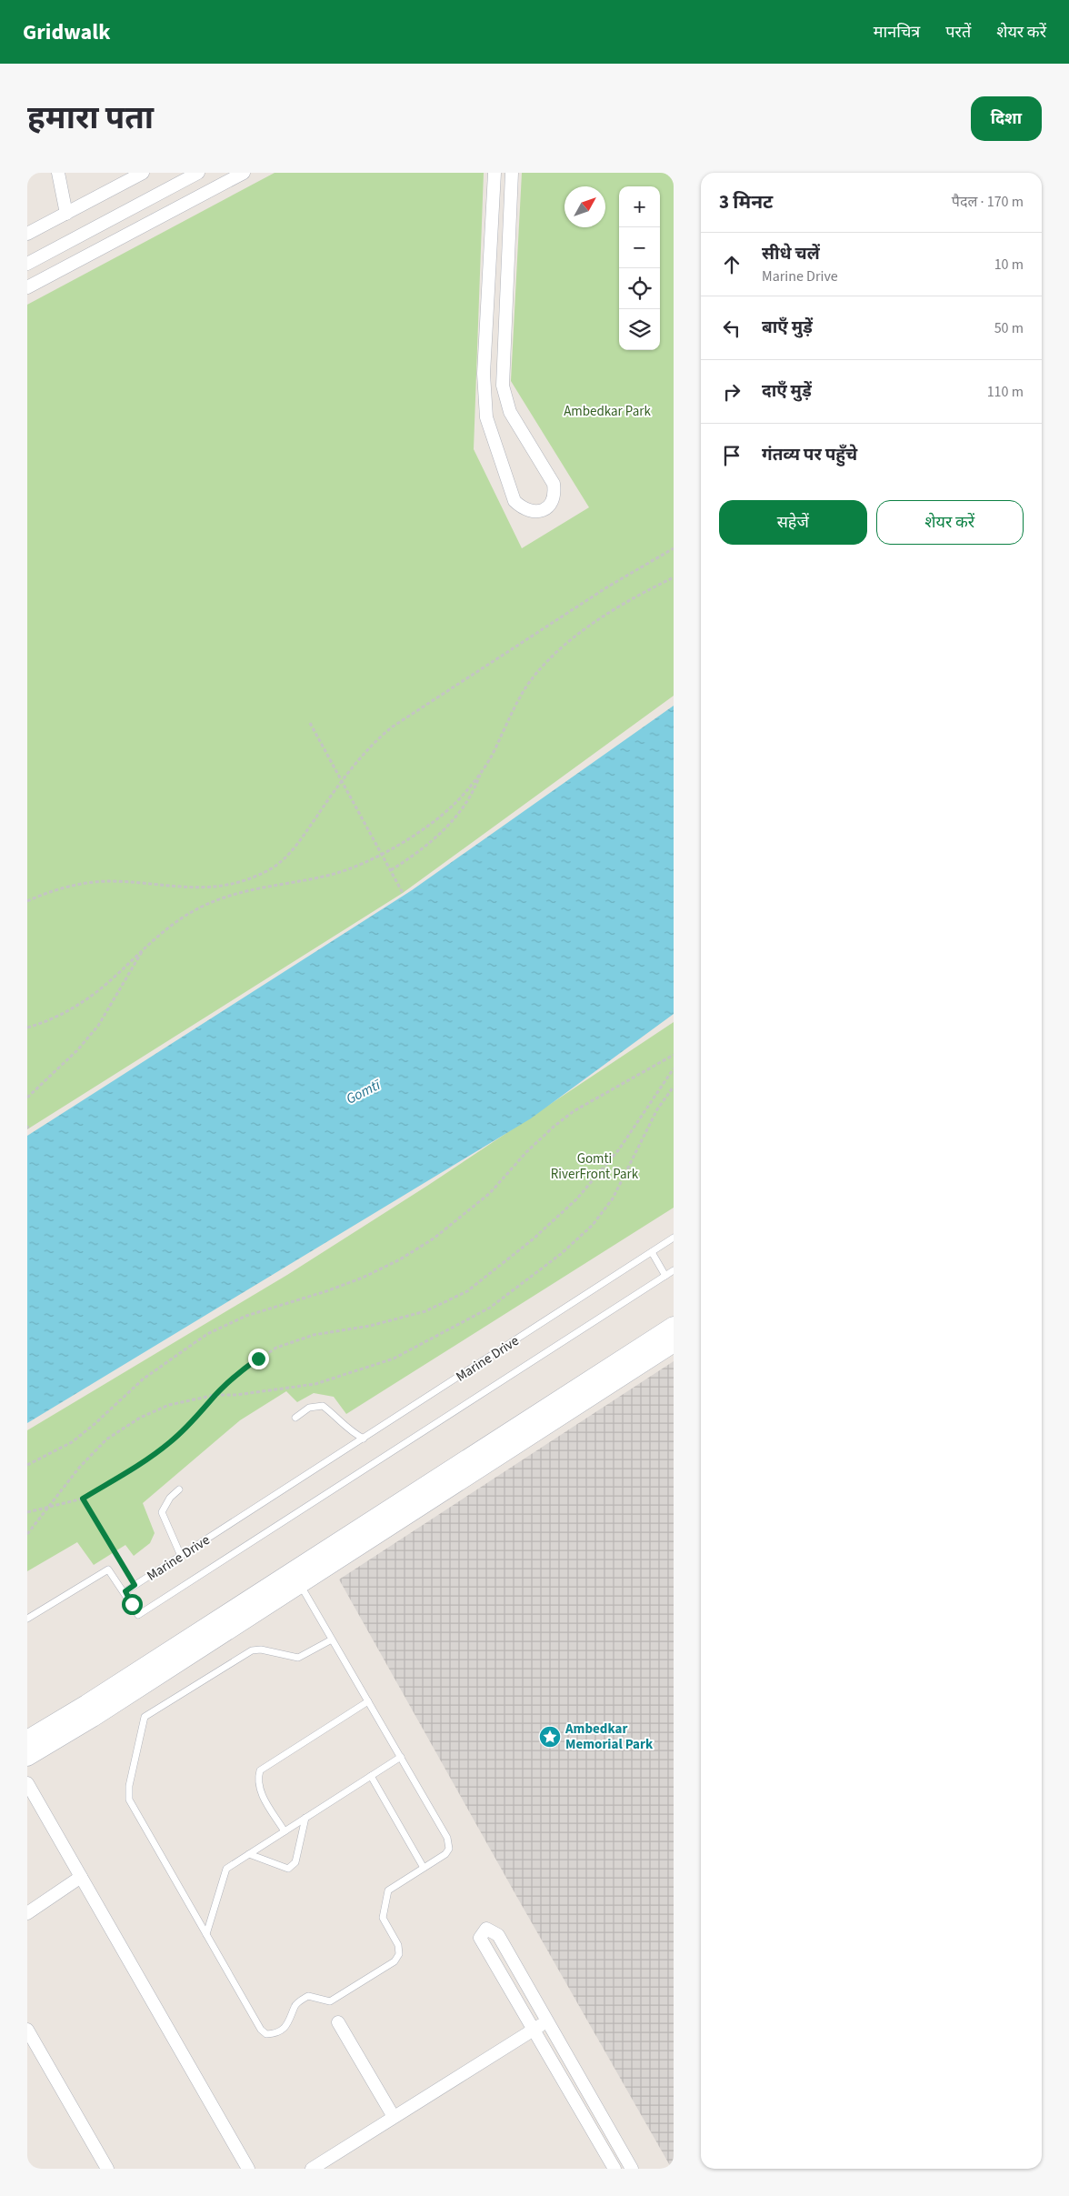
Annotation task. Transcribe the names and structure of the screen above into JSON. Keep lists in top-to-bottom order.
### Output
{
  "streets": {
    "lane": ["Marine Drive"]
  },
  "water": ["Gomtī"],
  "parks": ["Ambedkar Park", "Gomti RiverFront Park"],
  "places": {
    "place": ["Ambedkar Memorial Park"]
  },
  "north": "top right",
  "page": {
    "header": "Gridwalk",
    "nav": ["मानचित्र", "परतें", "शेयर करें"],
    "title": "हमारा पता",
    "buttons": [
      "दिशा",
      ["सहेजें", "शेयर करें"]
    ],
    "heading": ["3 मिनट", "पैदल · 170 m"],
    "map_buttons": ["+", "−"],
    "list": [
      ["सीधे चलें", "Marine Drive", "10 m"],
      ["बाएँ मुड़ें", "50 m"],
      ["दाएँ मुड़ें", "110 m"],
      "गंतव्य पर पहुँचे"
    ]
  }
}
